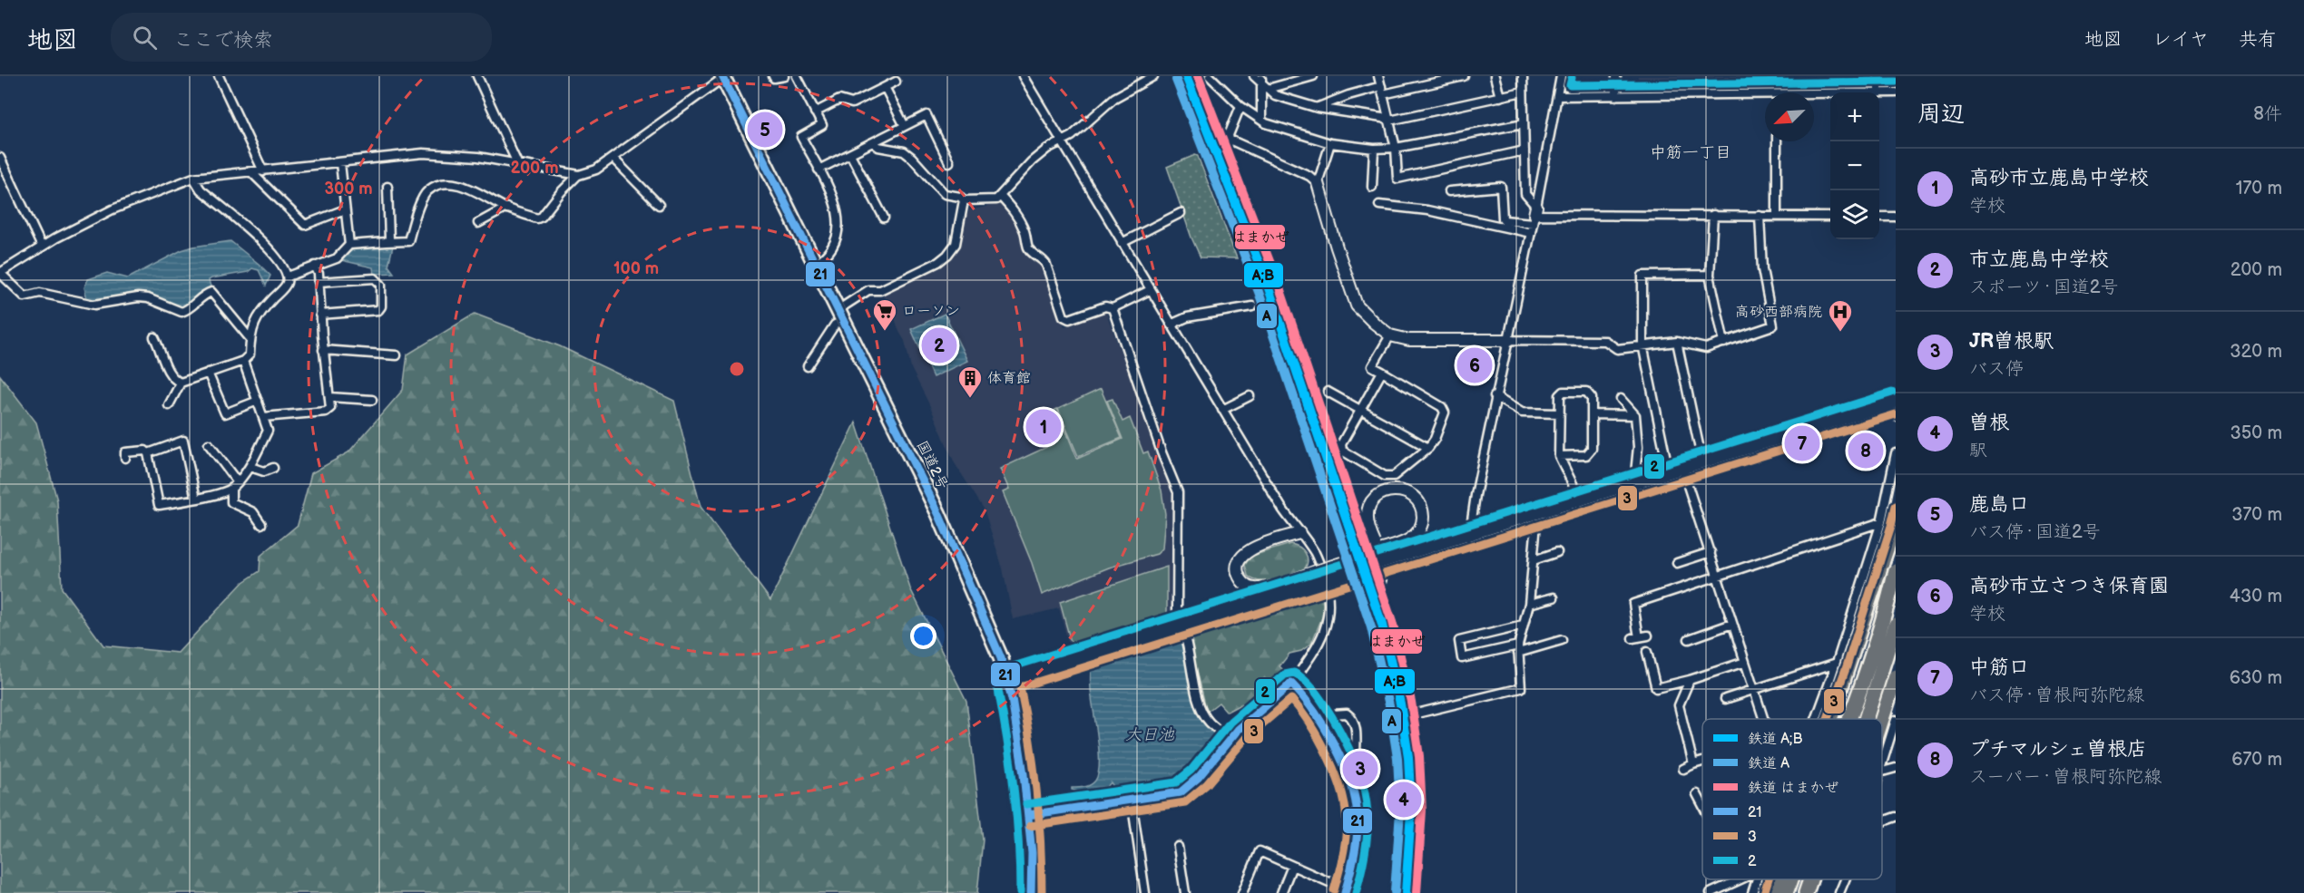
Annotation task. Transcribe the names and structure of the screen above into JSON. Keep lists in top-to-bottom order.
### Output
{
  "streets": {
    "highway": ["国道2号"]
  },
  "districts": ["中筋一丁目"],
  "water": ["大日池"],
  "places": {
    "supermarket": ["ローソン"],
    "hospital": ["高砂西部病院"],
    "building": ["体育館"]
  },
  "lines": [
    "rail line A;B",
    "rail line はまかぜ",
    "transit line 21",
    "transit line 2",
    "rail line A",
    "transit line 3"
  ],
  "legend": [
    "鉄道 A;B",
    "鉄道 A",
    "鉄道 はまかぜ",
    "21",
    "3",
    "2"
  ],
  "north": "bottom left",
  "page": {
    "header": "地図",
    "search": "ここで検索",
    "nav": ["地図", "レイヤ", "共有"],
    "heading": ["周辺", "8件"],
    "map_buttons": ["+", "−"],
    "pins": [
      "5",
      "2",
      "6",
      "1",
      "7",
      "8",
      "3",
      "4"
    ],
    "list": [
      {
        "mark": "1",
        "name": "高砂市立鹿島中学校",
        "note": "学校",
        "value": "170 m"
      },
      {
        "mark": "2",
        "name": "市立鹿島中学校",
        "note": "スポーツ · 国道2号",
        "value": "200 m"
      },
      {
        "mark": "3",
        "name": "JR曽根駅",
        "note": "バス停",
        "value": "320 m"
      },
      {
        "mark": "4",
        "name": "曽根",
        "note": "駅",
        "value": "350 m"
      },
      {
        "mark": "5",
        "name": "鹿島口",
        "note": "バス停 · 国道2号",
        "value": "370 m"
      },
      {
        "mark": "6",
        "name": "高砂市立さつき保育園",
        "note": "学校",
        "value": "430 m"
      },
      {
        "mark": "7",
        "name": "中筋口",
        "note": "バス停 · 曽根阿弥陀線",
        "value": "630 m"
      },
      {
        "mark": "8",
        "name": "プチマルシェ曽根店",
        "note": "スーパー · 曽根阿弥陀線",
        "value": "670 m"
      }
    ]
  },
  "rings": ["200 m", "300 m", "100 m"]
}
